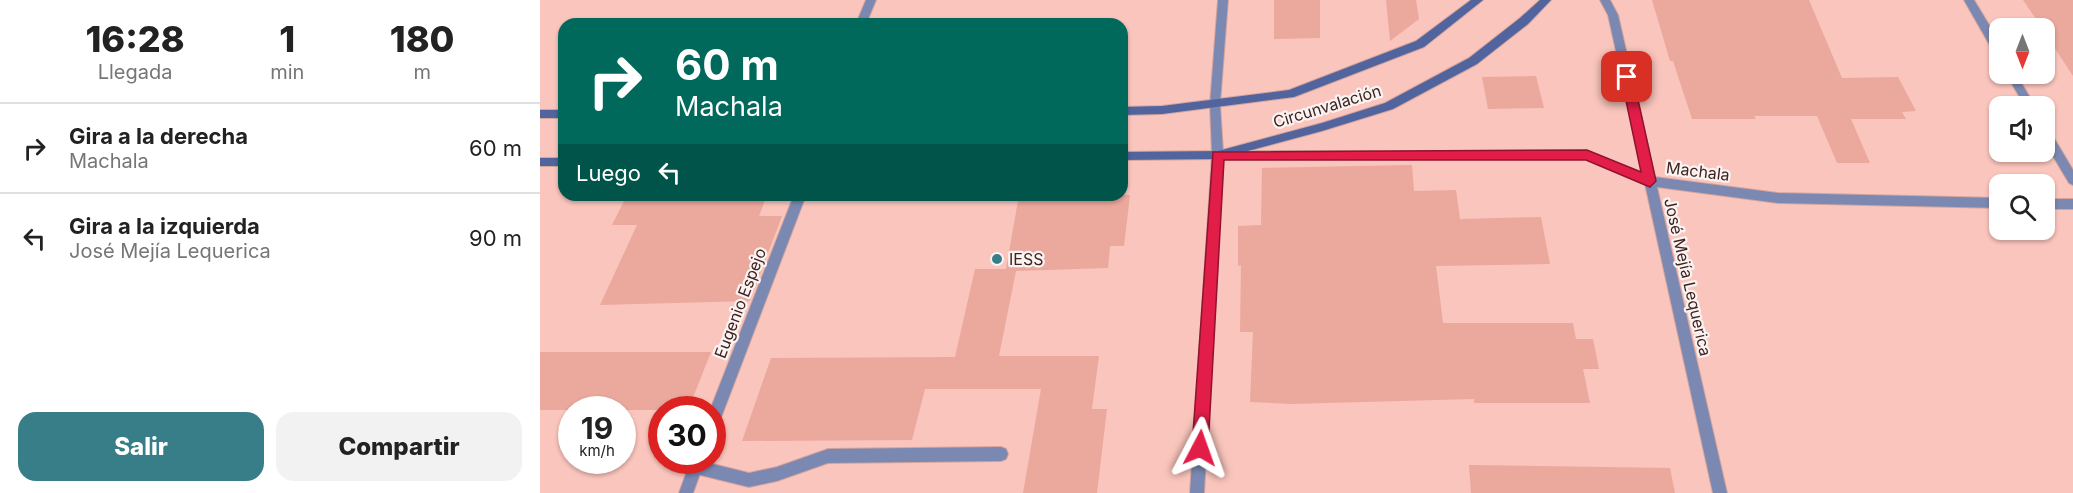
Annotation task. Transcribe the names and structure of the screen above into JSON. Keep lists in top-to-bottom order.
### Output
{
  "streets": {
    "main road": ["Circunvalación"],
    "street": ["Machala", "José Mejía Lequerica", "Eugenio Espejo"]
  },
  "crossings": [
    ["Circunvalación", "Machala"],
    ["Machala", "José Mejía Lequerica"]
  ],
  "places": ["IESS"],
  "north": "bottom",
  "page": {
    "eta": [
      "16:28",
      "Llegada",
      "1",
      "min",
      "180",
      "m"
    ],
    "turn": ["60 m", "Machala"],
    "list": [
      {
        "name": "Gira a la derecha",
        "note": "Machala",
        "value": "60 m"
      },
      {
        "name": "Gira a la izquierda",
        "note": "José Mejía Lequerica",
        "value": "90 m"
      }
    ],
    "then": "Luego",
    "speed": "19 km/h",
    "limit": "30",
    "buttons": ["Salir", "Compartir"]
  }
}
